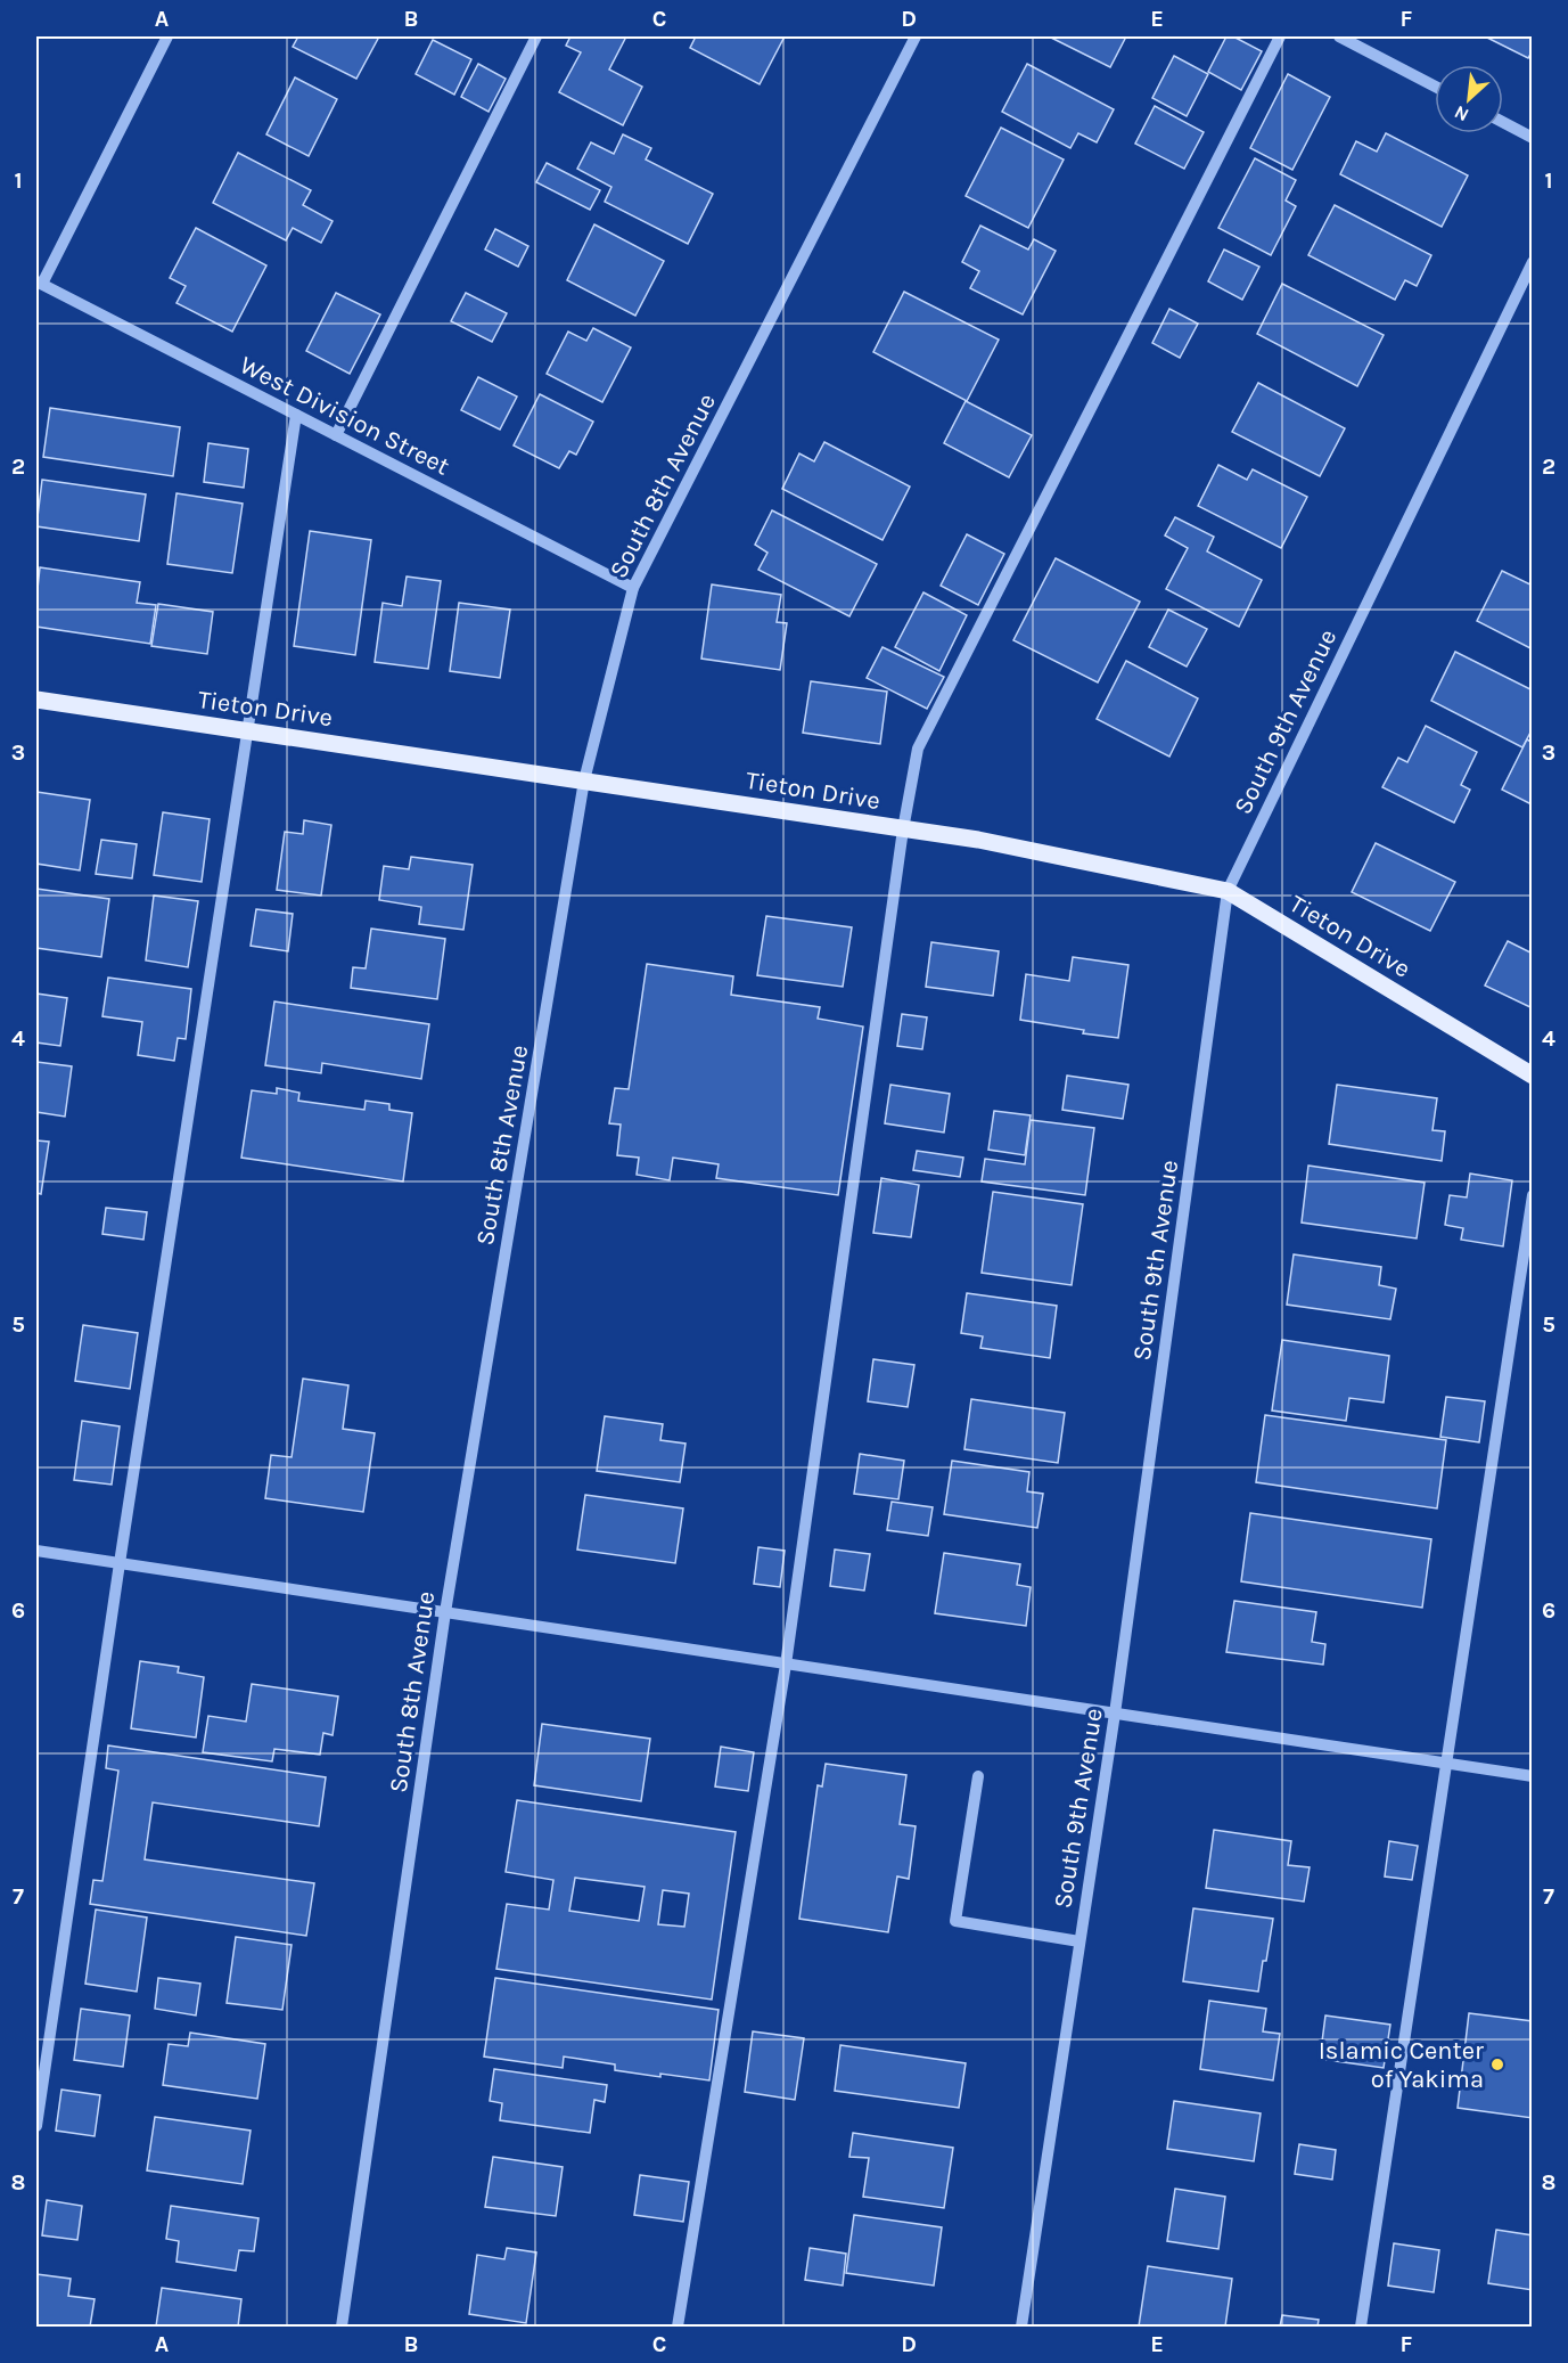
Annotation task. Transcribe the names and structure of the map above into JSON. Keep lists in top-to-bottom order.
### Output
{
  "streets": {
    "main road": ["Tieton Drive"],
    "street": ["West Division Street", "South 8th Avenue", "South 9th Avenue"]
  },
  "crossings": [
    ["West Division Street", "South 8th Avenue"],
    ["South 8th Avenue", "Tieton Drive"],
    ["Tieton Drive", "South 9th Avenue"]
  ],
  "places": ["Islamic Center of Yakima"],
  "north": "bottom left",
  "grid": {
    "columns": [
      "A",
      "B",
      "C",
      "D",
      "E",
      "F"
    ],
    "rows": [
      "1",
      "2",
      "3",
      "4",
      "5",
      "6",
      "7",
      "8"
    ]
  }
}
